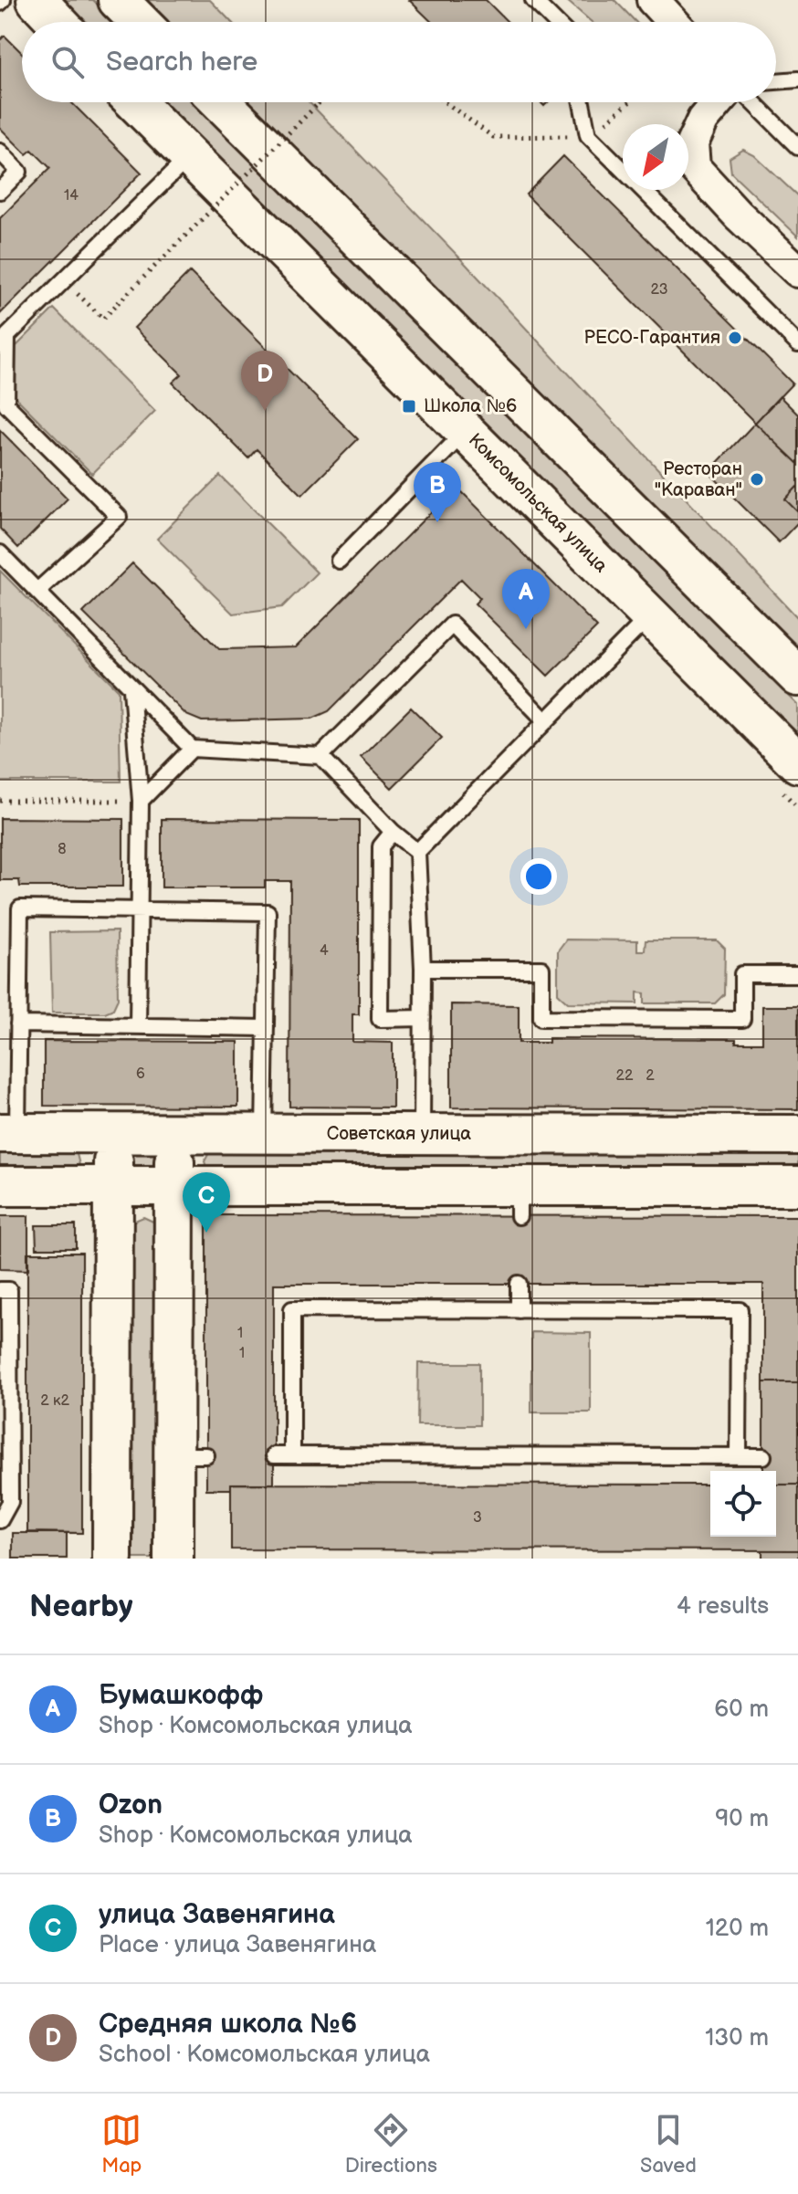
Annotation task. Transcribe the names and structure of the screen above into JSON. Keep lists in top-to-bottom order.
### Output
{
  "streets": {
    "street": ["Комсомольская улица", "Советская улица"]
  },
  "places": {
    "other": ["РЕСО-Гарантия", "Ресторан \"Караван\""],
    "transit": ["Школа №6"]
  },
  "house_numbers": [
    "14",
    "23",
    "8",
    "4",
    "6",
    "22",
    "2",
    "1",
    "1",
    "2 к2",
    "3"
  ],
  "north": "bottom left",
  "page": {
    "search": "Search here",
    "pins": [
      "D",
      "B",
      "A",
      "C"
    ],
    "heading": ["Nearby", "4 results"],
    "list": [
      {
        "mark": "A",
        "name": "Бумашкофф",
        "note": "Shop · Комсомольская улица",
        "value": "60 m"
      },
      {
        "mark": "B",
        "name": "Ozon",
        "note": "Shop · Комсомольская улица",
        "value": "90 m"
      },
      {
        "mark": "C",
        "name": "улица Завенягина",
        "note": "Place · улица Завенягина",
        "value": "120 m"
      },
      {
        "mark": "D",
        "name": "Средняя школа №6",
        "note": "School · Комсомольская улица",
        "value": "130 m"
      }
    ],
    "nav": ["Map", "Directions", "Saved"]
  }
}
